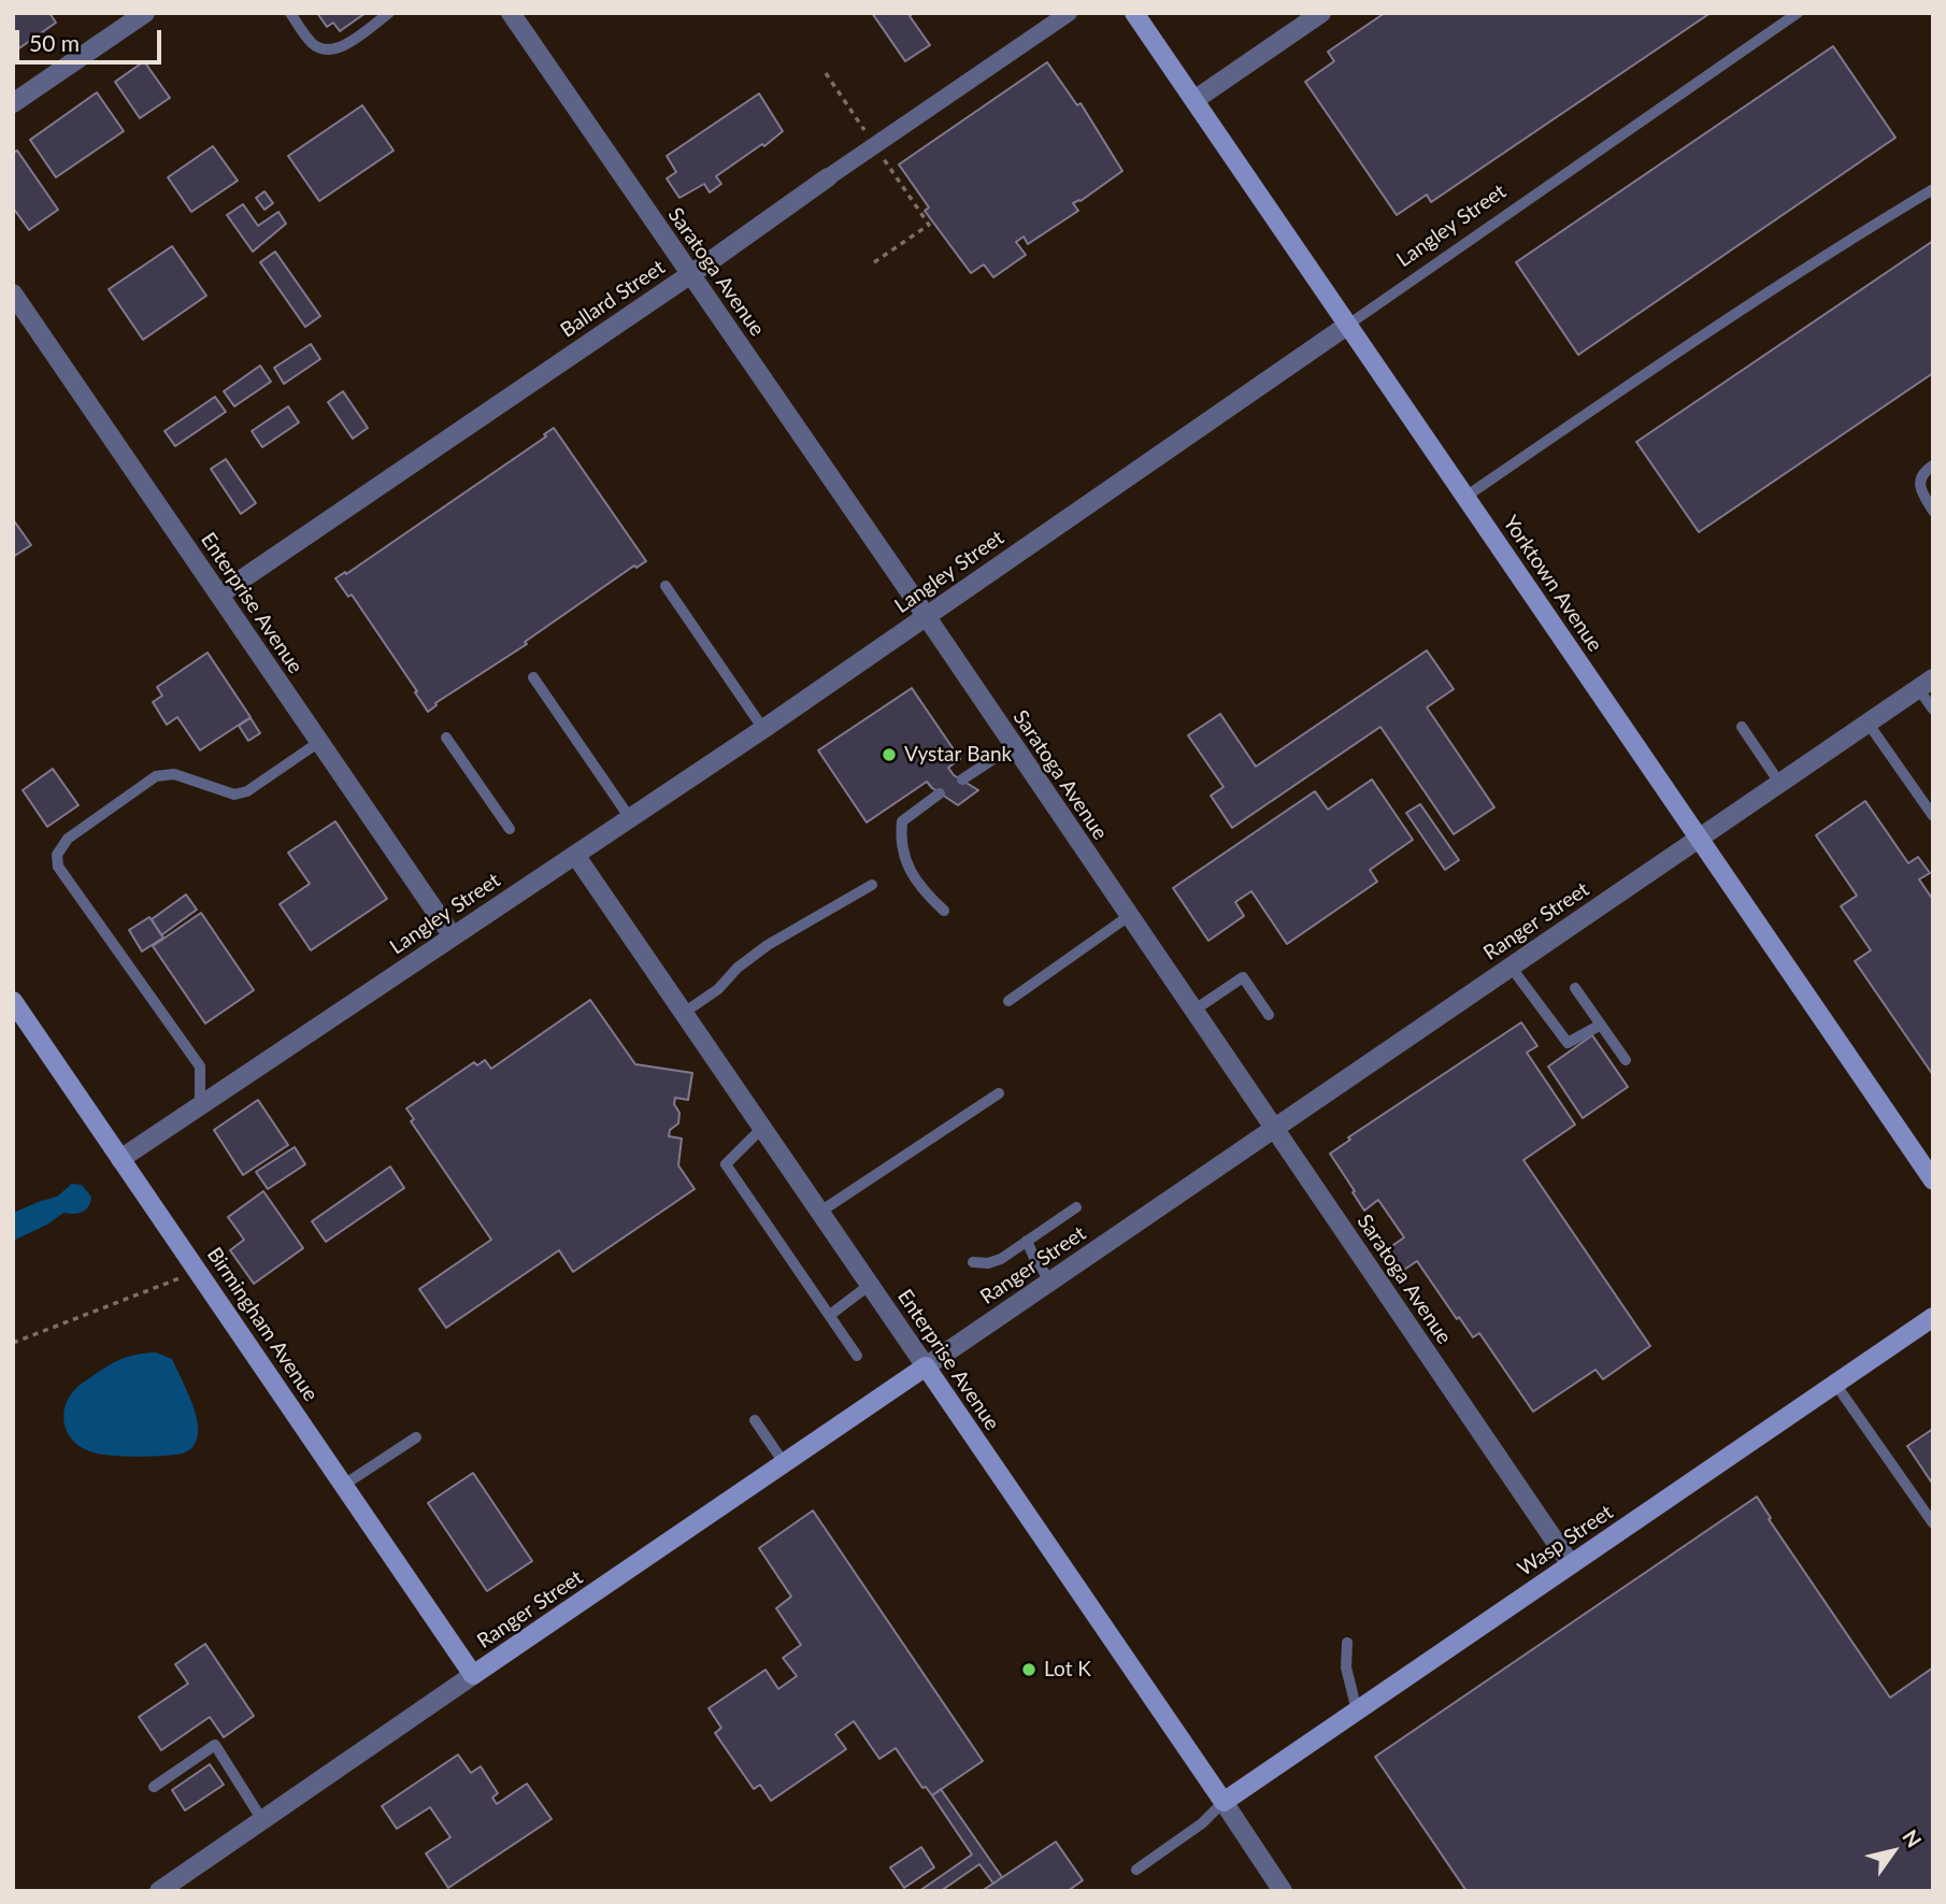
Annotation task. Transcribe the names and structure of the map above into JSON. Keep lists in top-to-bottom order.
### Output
{
  "streets": {
    "main road": [
      "Yorktown Avenue",
      "Enterprise Avenue",
      "Ranger Street",
      "Birmingham Avenue",
      "Wasp Street"
    ],
    "street": ["Langley Street", "Saratoga Avenue", "Ballard Street"]
  },
  "crossings": [
    ["Langley Street", "Saratoga Avenue"],
    ["Langley Street", "Yorktown Avenue"],
    ["Langley Street", "Enterprise Avenue"],
    ["Langley Street", "Birmingham Avenue"],
    ["Saratoga Avenue", "Ballard Street"],
    ["Saratoga Avenue", "Ranger Street"],
    ["Saratoga Avenue", "Wasp Street"],
    ["Ballard Street", "Enterprise Avenue"],
    ["Yorktown Avenue", "Ranger Street"],
    ["Enterprise Avenue", "Ranger Street"],
    ["Enterprise Avenue", "Wasp Street"],
    ["Ranger Street", "Birmingham Avenue"]
  ],
  "places": ["Vystar Bank", "Lot K"],
  "scale_bar": "50 m",
  "north": "top right"
}
